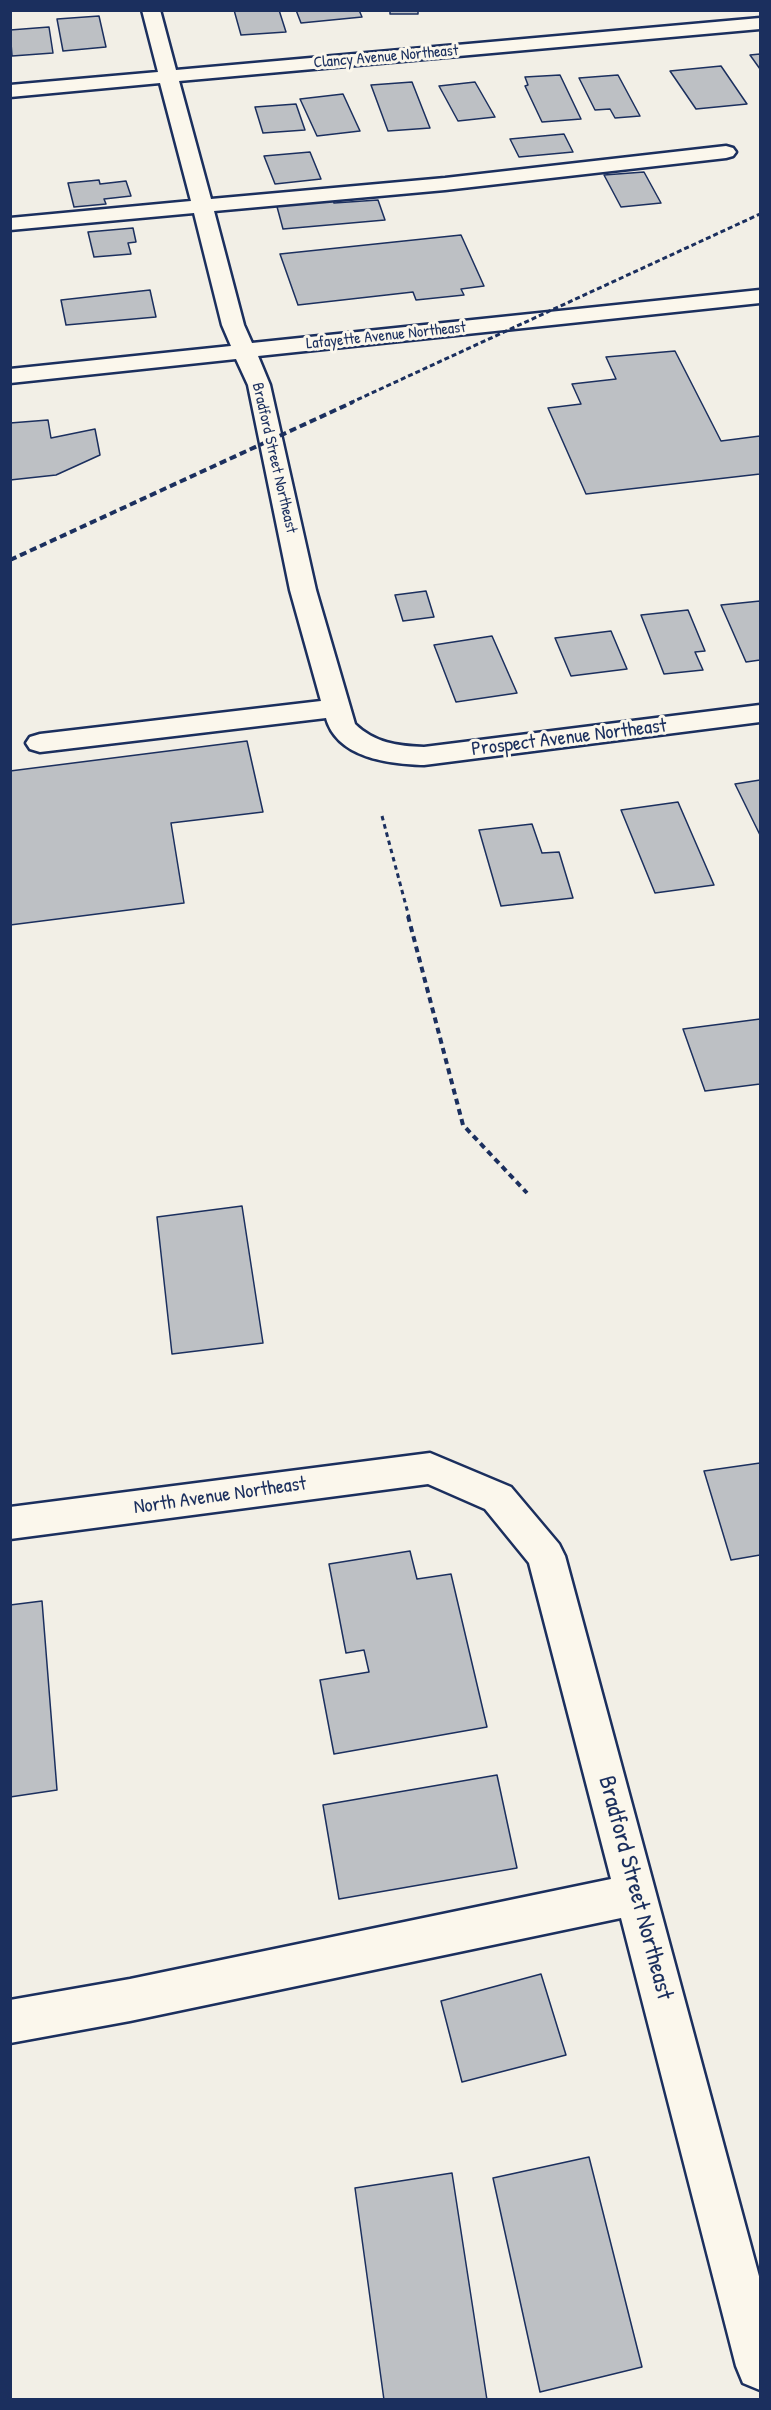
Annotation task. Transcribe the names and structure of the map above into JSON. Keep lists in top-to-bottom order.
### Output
{
  "streets": {
    "street": [
      "Clancy Avenue Northeast",
      "Lafayette Avenue Northeast",
      "Bradford Street Northeast",
      "Prospect Avenue Northeast",
      "North Avenue Northeast"
    ]
  },
  "crossings": [
    ["Clancy Avenue Northeast", "Bradford Street Northeast"],
    ["Lafayette Avenue Northeast", "Bradford Street Northeast"],
    ["Bradford Street Northeast", "Prospect Avenue Northeast"],
    ["Bradford Street Northeast", "North Avenue Northeast"]
  ]
}
